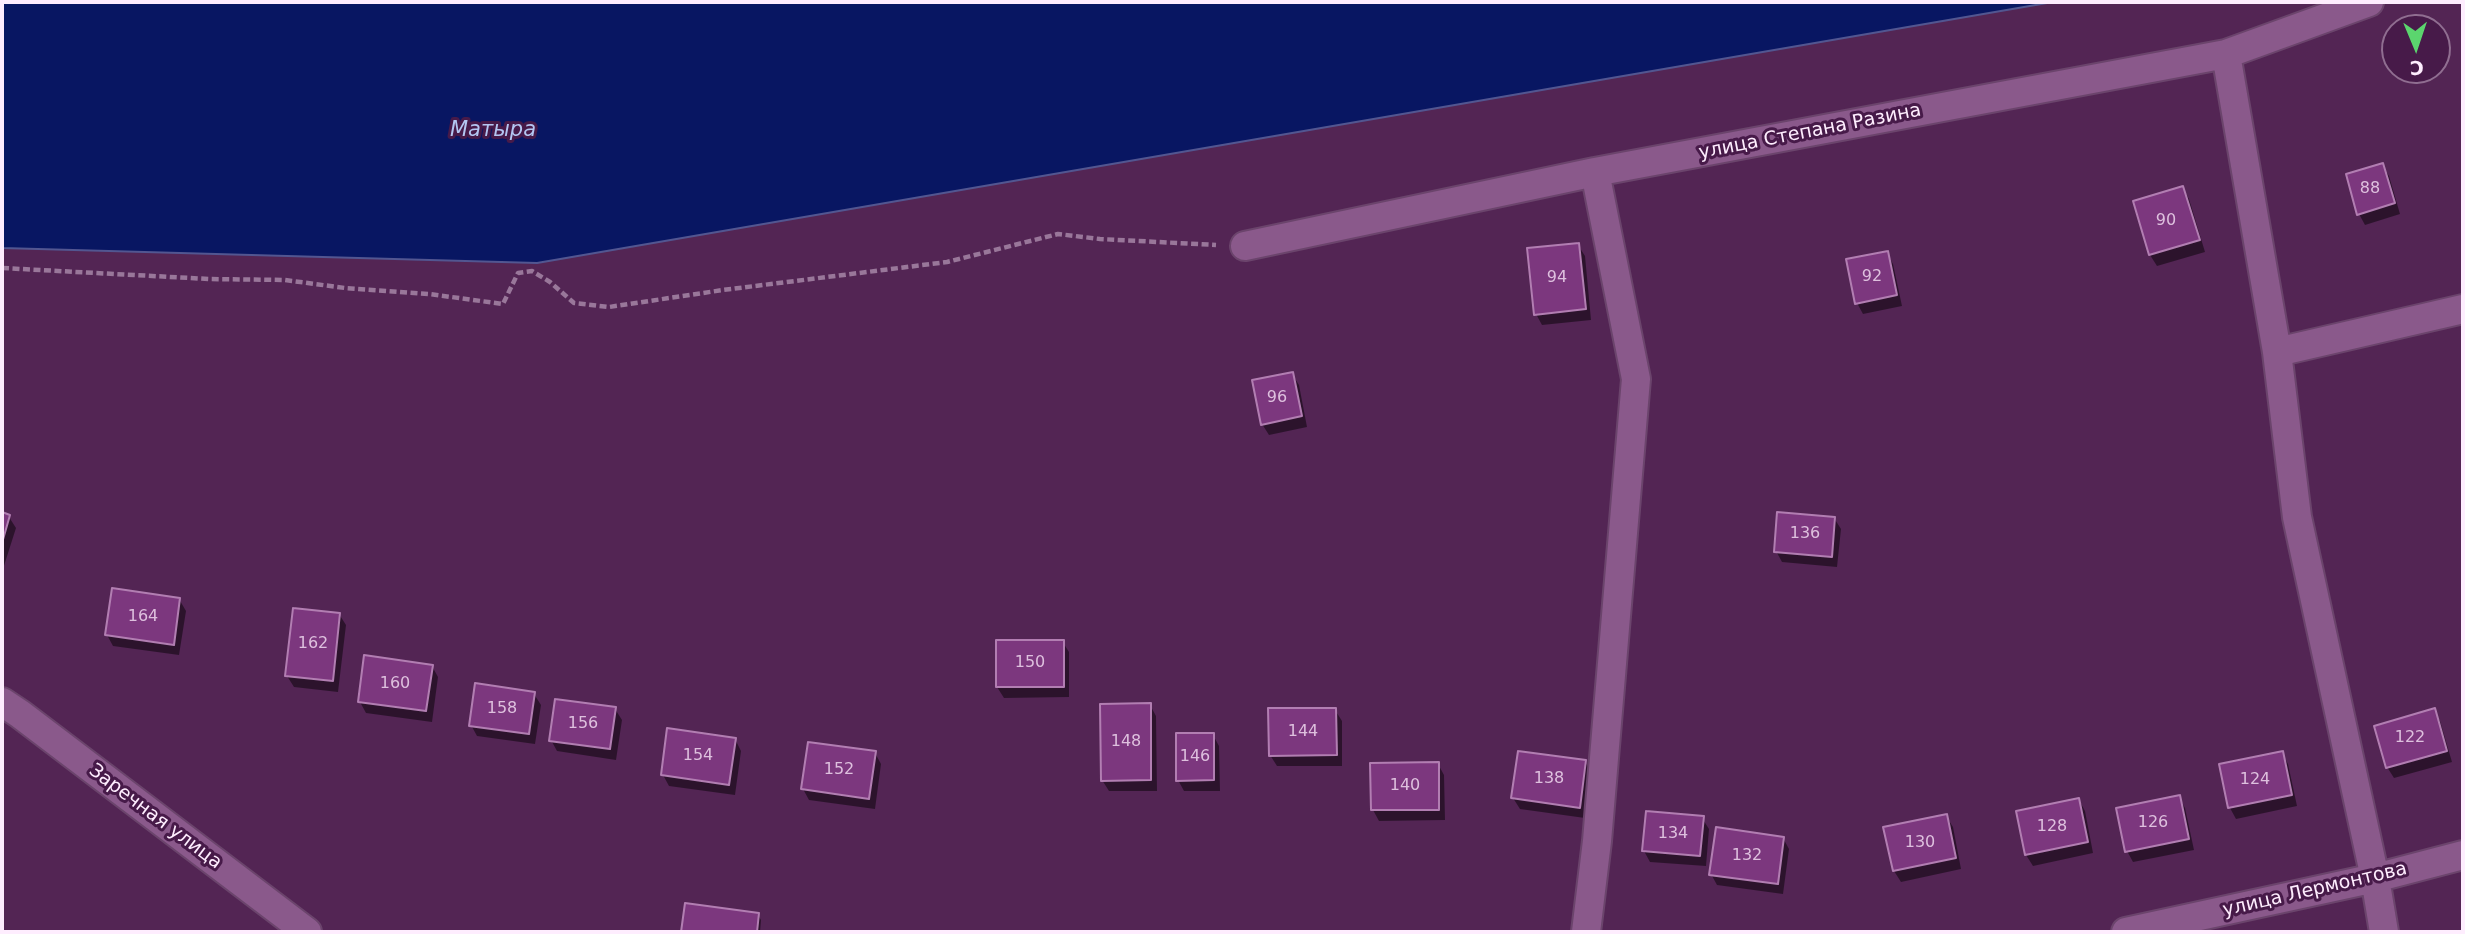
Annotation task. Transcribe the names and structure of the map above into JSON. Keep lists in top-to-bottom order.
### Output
{
  "streets": {
    "street": ["улица Степана Разина", "Заречная улица", "улица Лермонтова"]
  },
  "water": ["Матыра"],
  "house_numbers": [
    "88",
    "90",
    "92",
    "94",
    "96",
    "136",
    "164",
    "162",
    "150",
    "160",
    "158",
    "156",
    "144",
    "122",
    "148",
    "154",
    "146",
    "152",
    "138",
    "124",
    "140",
    "126",
    "128",
    "134",
    "130",
    "132"
  ],
  "north": "bottom"
}
